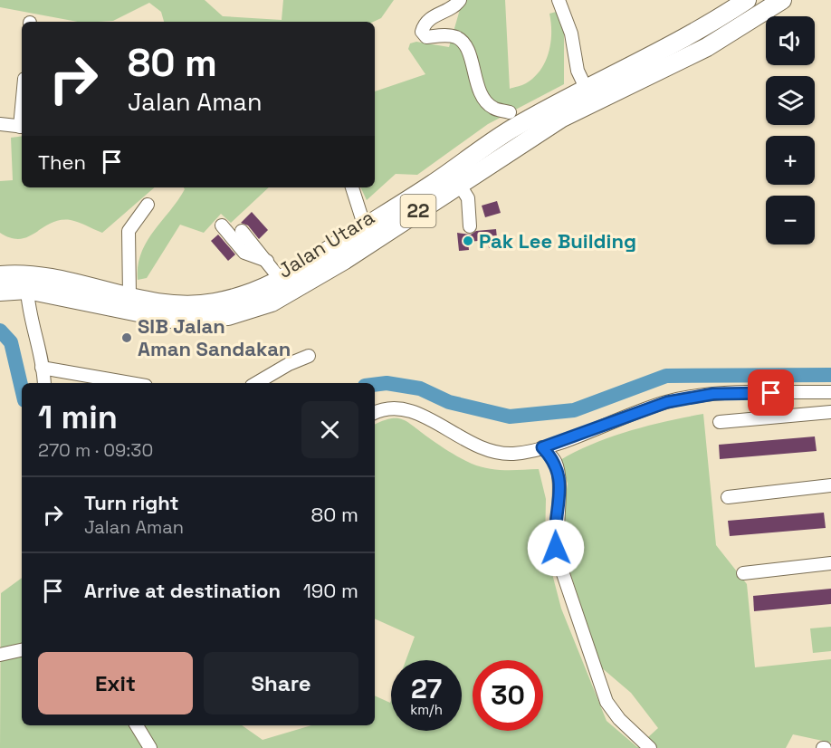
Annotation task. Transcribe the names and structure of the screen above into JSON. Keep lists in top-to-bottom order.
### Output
{
  "streets": {
    "highway": ["22", "Jalan Utara"]
  },
  "places": ["Pak Lee Building", "SIB Jalan Aman Sandakan"],
  "page": {
    "map_buttons": ["+", "−"],
    "turn": ["80 m", "Jalan Aman"],
    "then": "Then",
    "heading": ["1 min", "270 m · 09:30"],
    "list": [
      {
        "name": "Turn right",
        "note": "Jalan Aman",
        "value": "80 m"
      },
      {
        "name": "Arrive at destination",
        "value": "190 m"
      }
    ],
    "buttons": ["Exit", "Share"],
    "speed": "27 km/h",
    "limit": "30"
  }
}
